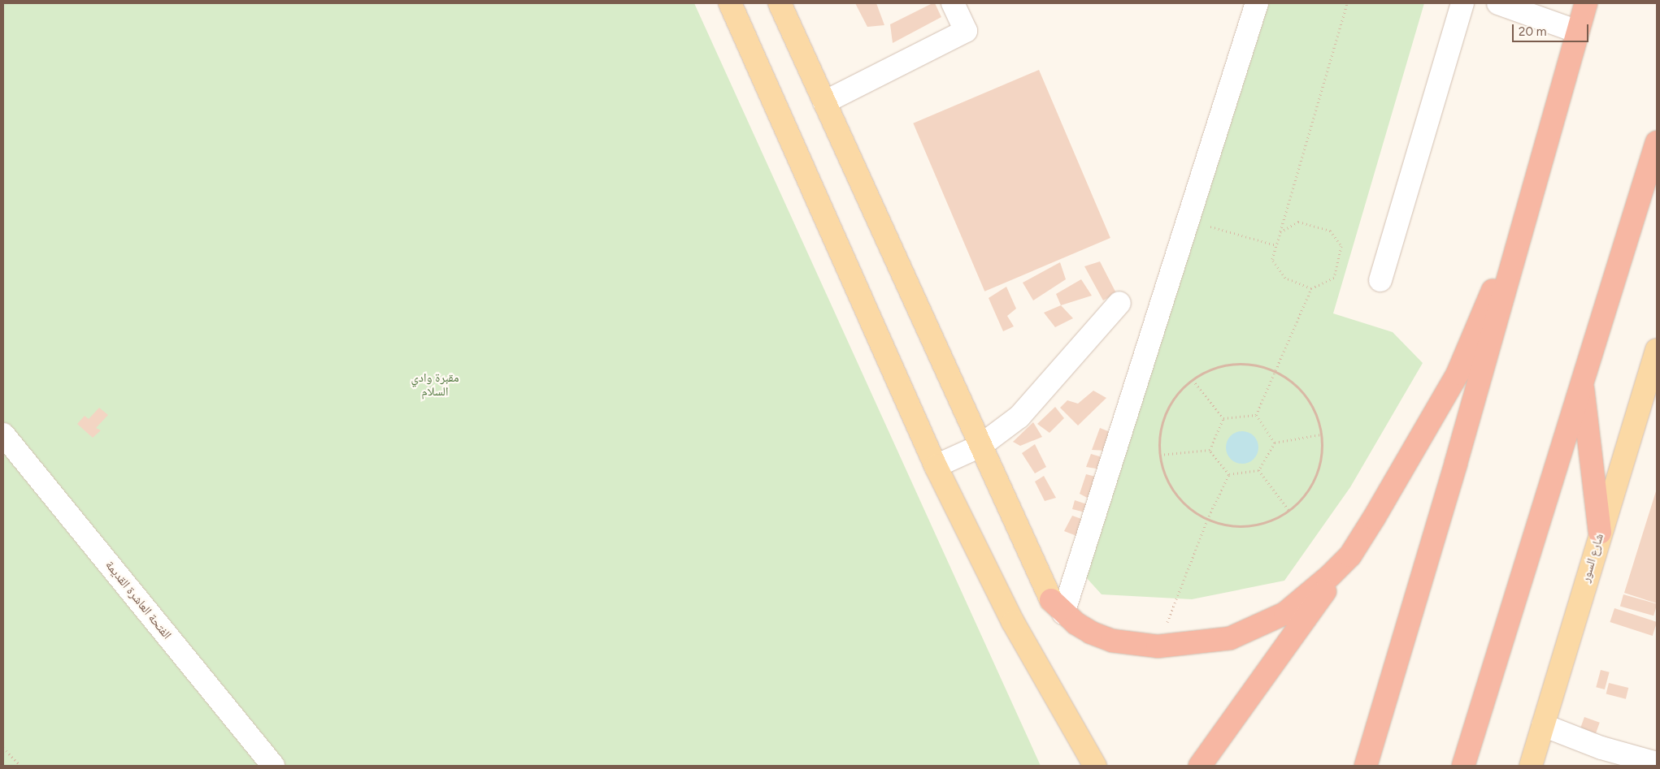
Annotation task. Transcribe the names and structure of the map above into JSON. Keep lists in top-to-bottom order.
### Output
{
  "streets": {
    "main road": ["شارع السور"],
    "street": ["الفتحة العاشرة القديمة"]
  },
  "parks": ["مقبرة وادي السلام"],
  "scale_bar": "20 m"
}
